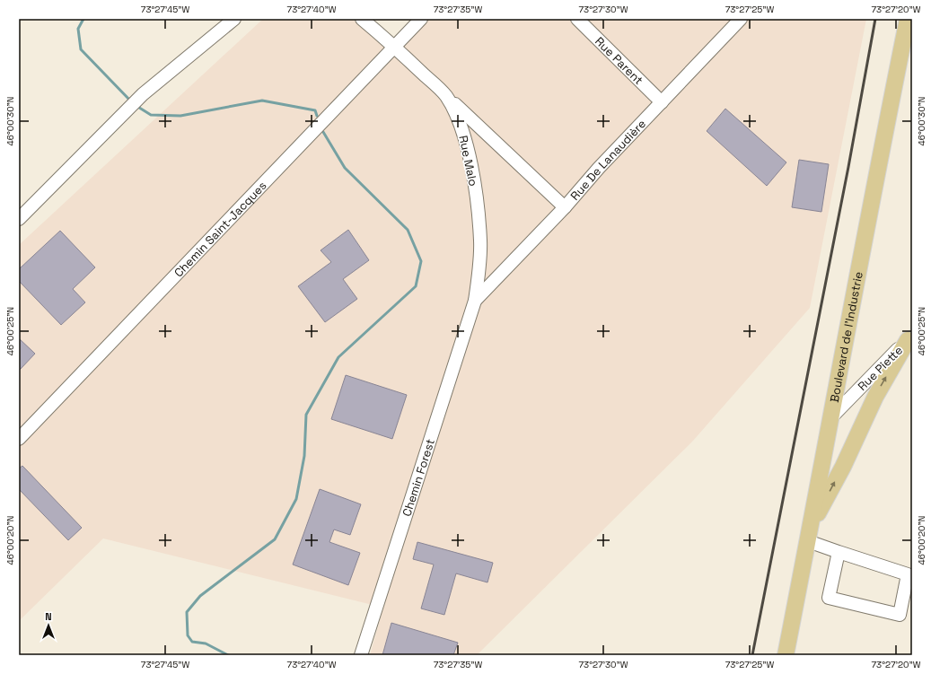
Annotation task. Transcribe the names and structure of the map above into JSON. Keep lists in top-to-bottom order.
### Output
{
  "streets": {
    "main road": ["Boulevard de l'Industrie"],
    "street": [
      "Rue Parent",
      "Rue De Lanaudière",
      "Rue Malo",
      "Chemin Saint-Jacques",
      "Rue Piette",
      "Chemin Forest"
    ]
  },
  "crossings": [
    ["Rue Parent", "Rue De Lanaudière"],
    ["Rue De Lanaudière", "Rue Malo"],
    ["Rue De Lanaudière", "Chemin Forest"],
    ["Rue Malo", "Chemin Saint-Jacques"],
    ["Rue Malo", "Chemin Forest"],
    ["Boulevard de l'Industrie", "Rue Piette"]
  ],
  "north": "top",
  "coordinates": [
    "73°27'45\"W",
    "73°27'40\"W",
    "73°27'35\"W",
    "73°27'30\"W",
    "73°27'25\"W",
    "73°27'20\"W",
    "46°00'30\"N",
    "46°00'25\"N",
    "46°00'20\"N"
  ]
}
